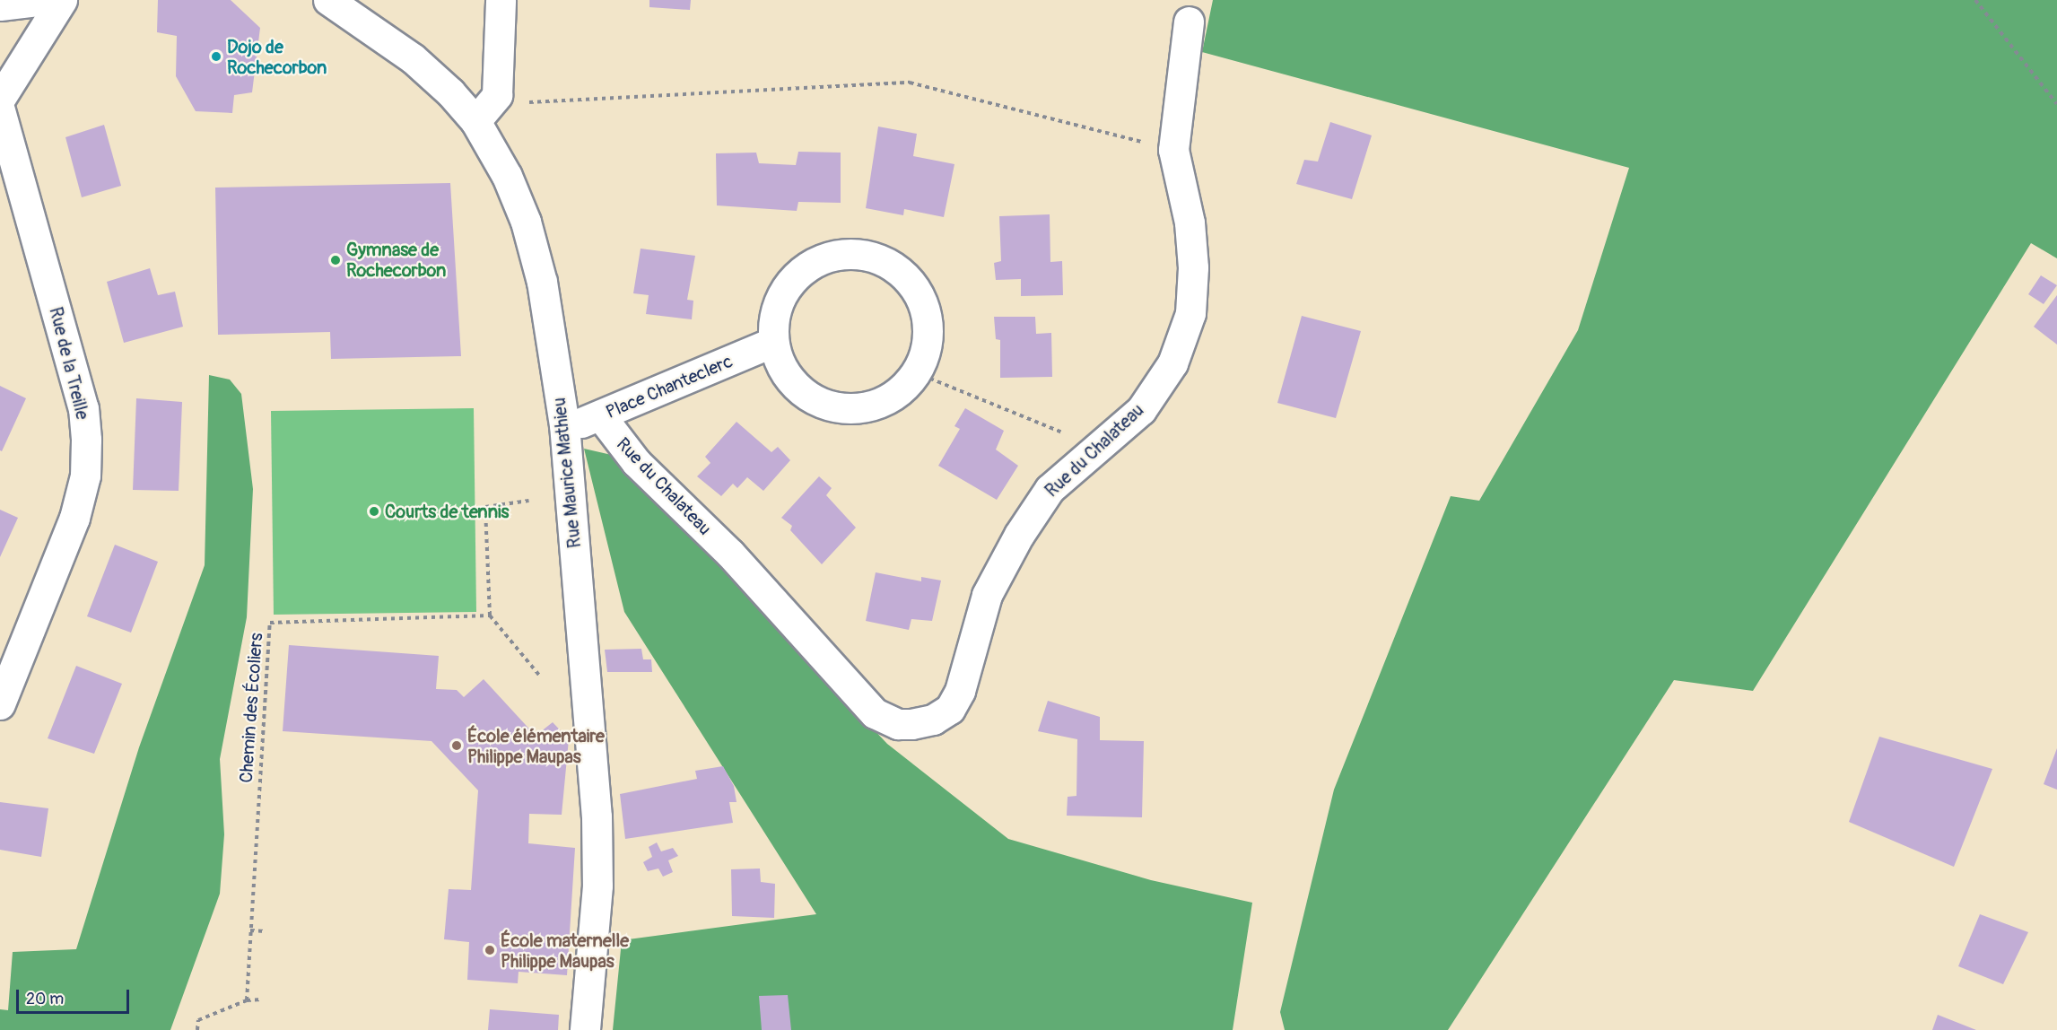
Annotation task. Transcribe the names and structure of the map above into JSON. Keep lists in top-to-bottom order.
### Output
{
  "streets": {
    "street": [
      "Rue de la Treille",
      "Place Chanteclerc",
      "Rue du Chalateau",
      "Rue Maurice Mathieu"
    ],
    "path": ["Chemin des Écoliers"]
  },
  "crossings": [
    ["Place Chanteclerc", "Rue du Chalateau"],
    ["Place Chanteclerc", "Rue Maurice Mathieu"]
  ],
  "places": [
    "Dojo de Rochecorbon",
    "Gymnase de Rochecorbon",
    "Courts de tennis",
    "École élémentaire Philippe Maupas",
    "École maternelle Philippe Maupas"
  ],
  "scale_bar": "20 m"
}
